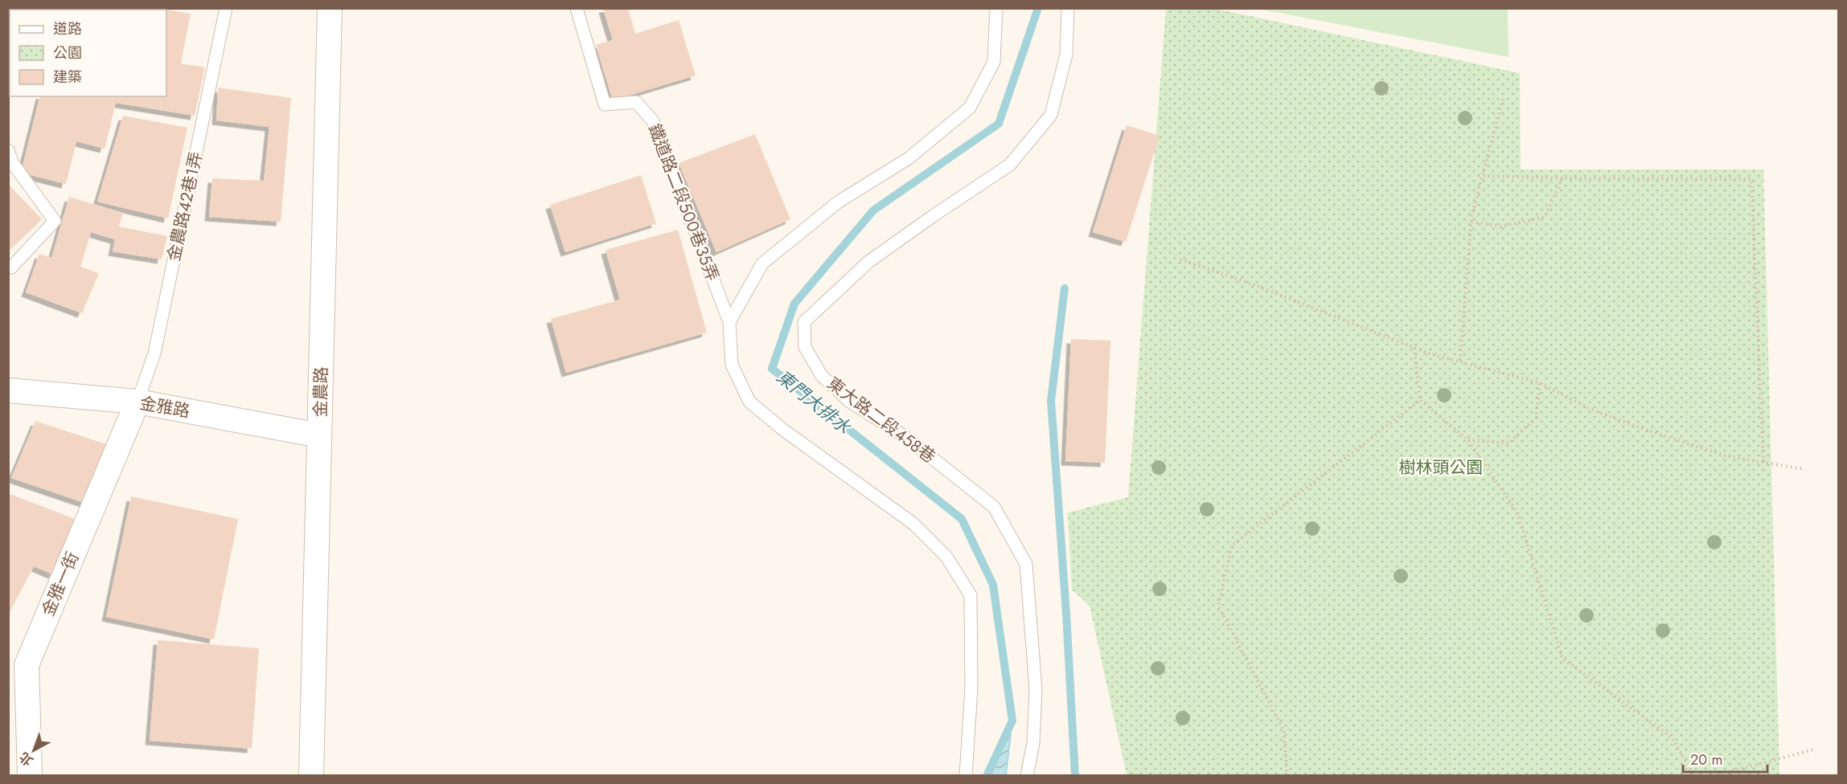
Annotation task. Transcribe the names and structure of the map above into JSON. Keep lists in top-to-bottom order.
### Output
{
  "streets": {
    "street": ["金農路", "金雅路", "金雅一街"],
    "lane": ["鐵道路二段500巷35弄", "金農路42巷1弄", "東大路二段458巷"]
  },
  "crossings": [
    ["金農路42巷1弄", "金雅路"],
    ["金農路42巷1弄", "金雅一街"],
    ["金農路", "金雅路"],
    ["金雅路", "金雅一街"]
  ],
  "water": ["東門大排水"],
  "parks": ["樹林頭公園"],
  "legend": ["道路", "公園", "建築"],
  "scale_bar": "20 m",
  "north": "bottom left"
}
